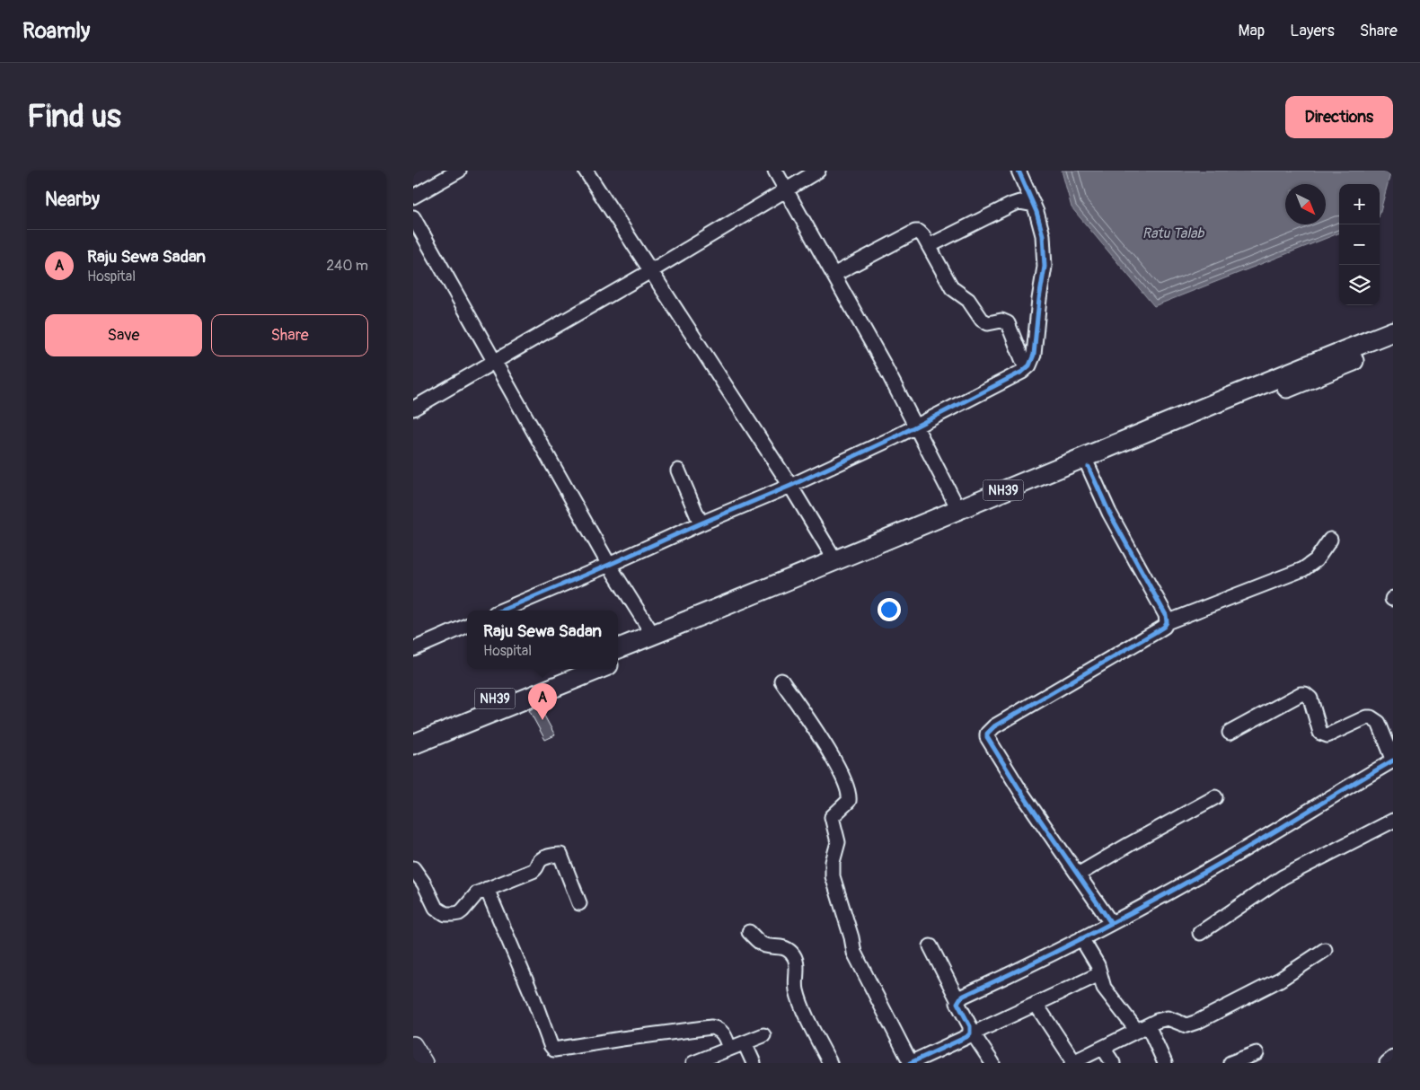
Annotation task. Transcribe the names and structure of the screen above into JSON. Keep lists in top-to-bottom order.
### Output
{
  "streets": {
    "highway": ["NH39"]
  },
  "water": ["Ratu Talab"],
  "north": "bottom right",
  "page": {
    "header": "Roamly",
    "nav": ["Map", "Layers", "Share"],
    "buttons": [
      "Directions",
      ["Save", "Share"]
    ],
    "title": "Find us",
    "heading": "Nearby",
    "map_buttons": ["+", "−"],
    "list": [
      {
        "mark": "A",
        "name": "Raju Sewa Sadan",
        "note": "Hospital",
        "value": "240 m"
      }
    ],
    "popup": ["Raju Sewa Sadan", "Hospital"],
    "pins": "A"
  }
}
